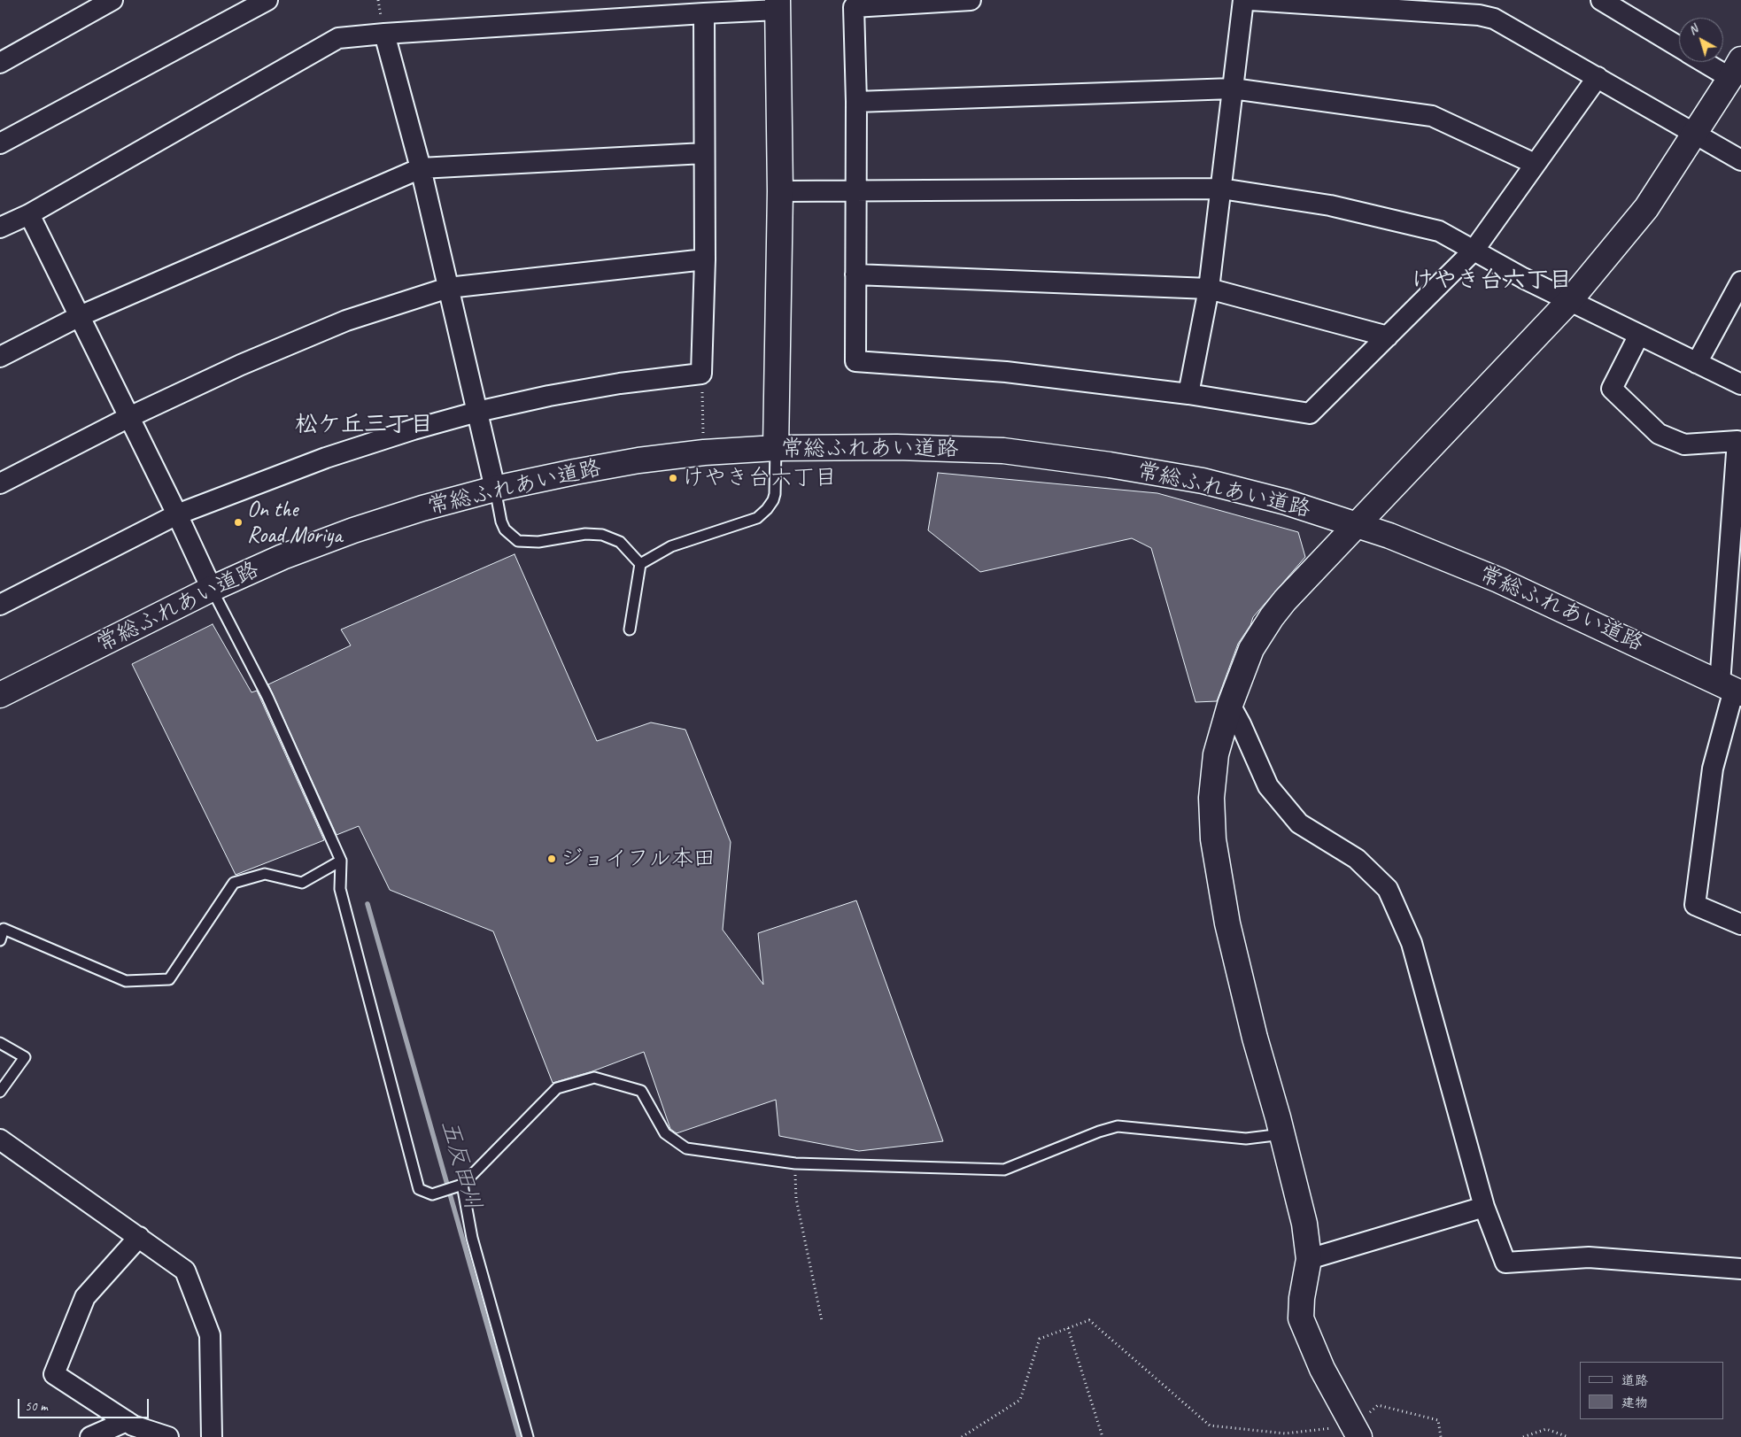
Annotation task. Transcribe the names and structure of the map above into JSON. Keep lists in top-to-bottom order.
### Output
{
  "streets": {
    "street": ["常総ふれあい道路"]
  },
  "districts": ["けやき台六丁目", "松ケ丘三丁目"],
  "water": ["五反田川"],
  "places": ["けやき台六丁目", "On the Road Moriya", "ジョイフル本田"],
  "legend": ["道路", "建物"],
  "scale_bar": "50 m",
  "north": "top left"
}
